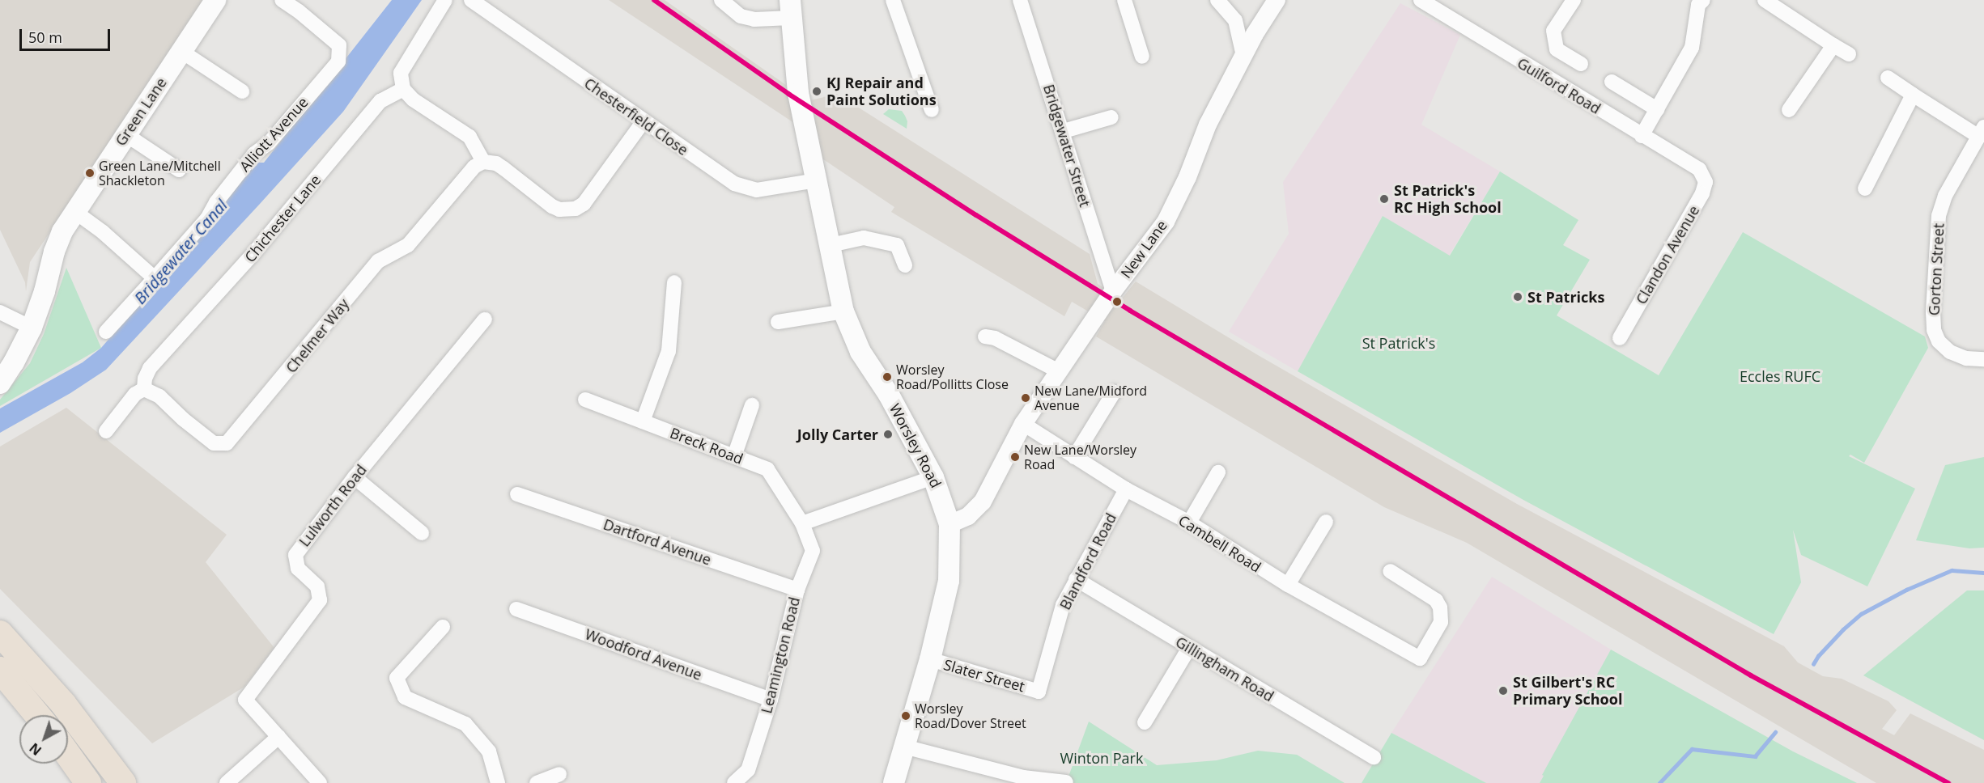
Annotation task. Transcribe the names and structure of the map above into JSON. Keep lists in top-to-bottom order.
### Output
{
  "streets": {
    "main road": ["Green Lane", "Worsley Road"],
    "street": [
      "Guilford Road",
      "Chesterfield Close",
      "Alliott Avenue",
      "Bridgewater Street",
      "Chichester Lane",
      "New Lane",
      "Clandon Avenue",
      "Gorton Street",
      "Chelmer Way",
      "Breck Road",
      "Lulworth Road",
      "Dartford Avenue",
      "Cambell Road",
      "Blandford Road",
      "Woodford Avenue",
      "Leamington Road",
      "Gillingham Road",
      "Slater Street"
    ]
  },
  "crossings": [
    ["Guilford Road", "Clandon Avenue"],
    ["Chesterfield Close", "Worsley Road"],
    ["Bridgewater Street", "New Lane"],
    ["Chichester Lane", "Chelmer Way"],
    ["New Lane", "Worsley Road"],
    ["New Lane", "Cambell Road"],
    ["Breck Road", "Leamington Road"],
    ["Worsley Road", "Slater Street"],
    ["Dartford Avenue", "Leamington Road"],
    ["Cambell Road", "Blandford Road"],
    ["Blandford Road", "Gillingham Road"],
    ["Blandford Road", "Slater Street"],
    ["Woodford Avenue", "Leamington Road"]
  ],
  "water": ["Bridgewater Canal"],
  "parks": ["St Patrick's", "Eccles RUFC", "Winton Park"],
  "places": [
    "KJ Repair and Paint Solutions",
    "Green Lane/Mitchell Shackleton",
    "St Patrick's RC High School",
    "St Patricks",
    "Worsley Road/Pollitts Close",
    "New Lane/Midford Avenue",
    "Jolly Carter",
    "New Lane/Worsley Road",
    "St Gilbert's RC Primary School",
    "Worsley Road/Dover Street"
  ],
  "scale_bar": "50 m",
  "north": "bottom left"
}
